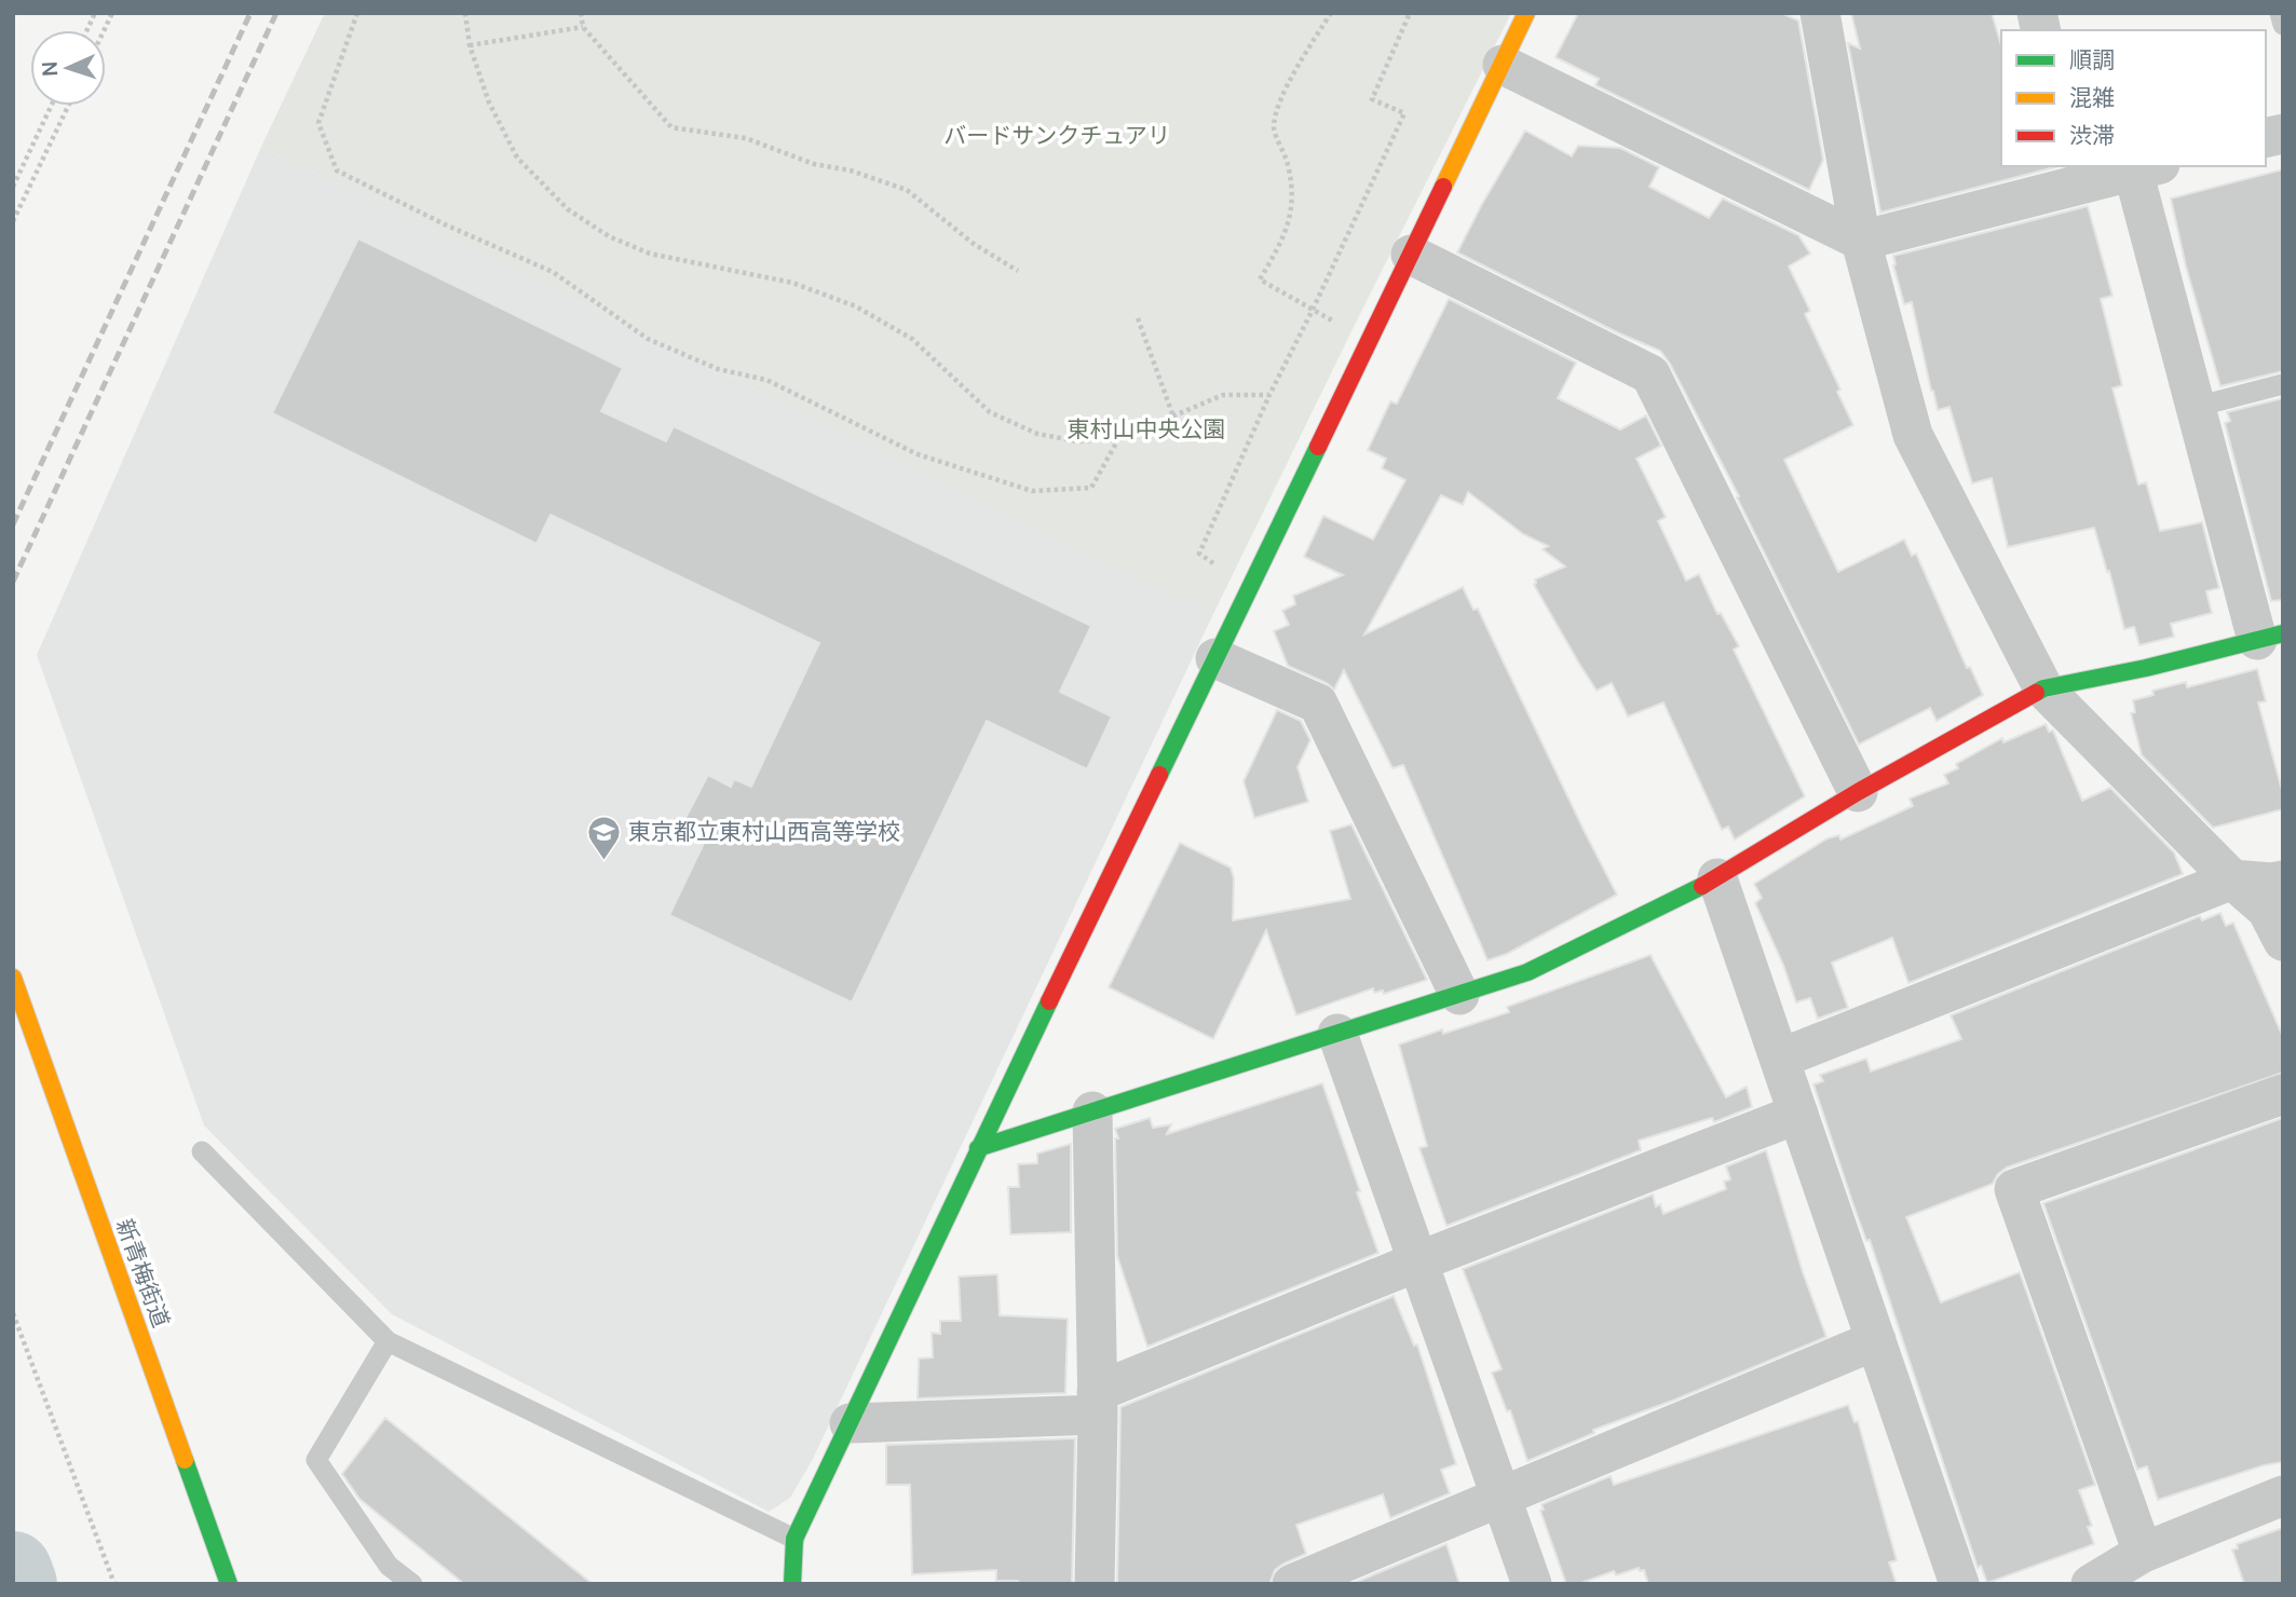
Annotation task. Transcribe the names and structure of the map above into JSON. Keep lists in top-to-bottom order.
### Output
{
  "streets": {
    "street": ["新青梅街道"]
  },
  "parks": ["バードサンクチュアリ", "東村山中央公園"],
  "places": {
    "school or university": ["東京都立東村山西高等学校"]
  },
  "legend": ["順調", "混雑", "渋滞"],
  "north": "left"
}
